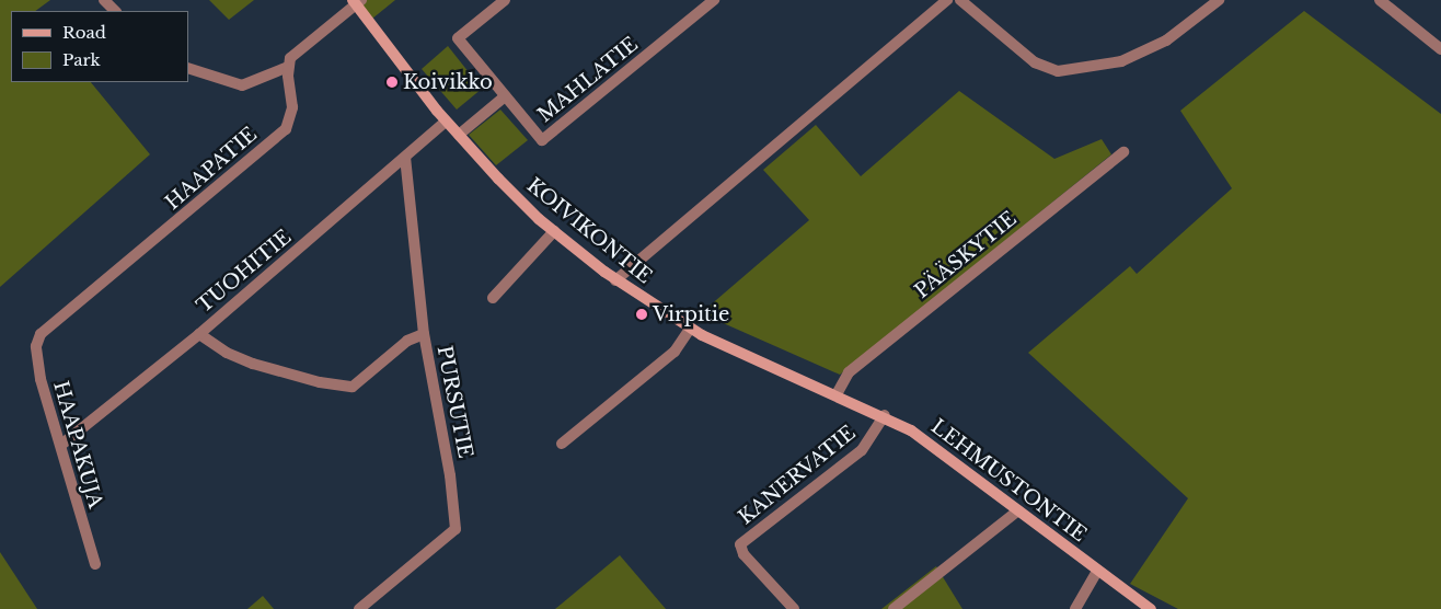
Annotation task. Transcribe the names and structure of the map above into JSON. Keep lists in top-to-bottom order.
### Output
{
  "streets": {
    "main road": ["KOIVIKONTIE", "LEHMUSTONTIE"],
    "street": [
      "MAHLATIE",
      "HAAPATIE",
      "PÄÄSKYTIE",
      "TUOHITIE",
      "PURSUTIE",
      "HAAPAKUJA",
      "KANERVATIE"
    ]
  },
  "crossings": [
    ["HAAPATIE", "HAAPAKUJA"],
    ["KOIVIKONTIE", "PÄÄSKYTIE"],
    ["KOIVIKONTIE", "TUOHITIE"],
    ["KOIVIKONTIE", "LEHMUSTONTIE"],
    ["PÄÄSKYTIE", "LEHMUSTONTIE"],
    ["TUOHITIE", "PURSUTIE"],
    ["TUOHITIE", "HAAPAKUJA"],
    ["KANERVATIE", "LEHMUSTONTIE"]
  ],
  "places": ["Koivikko", "Virpitie"],
  "legend": ["Road", "Park"]
}
